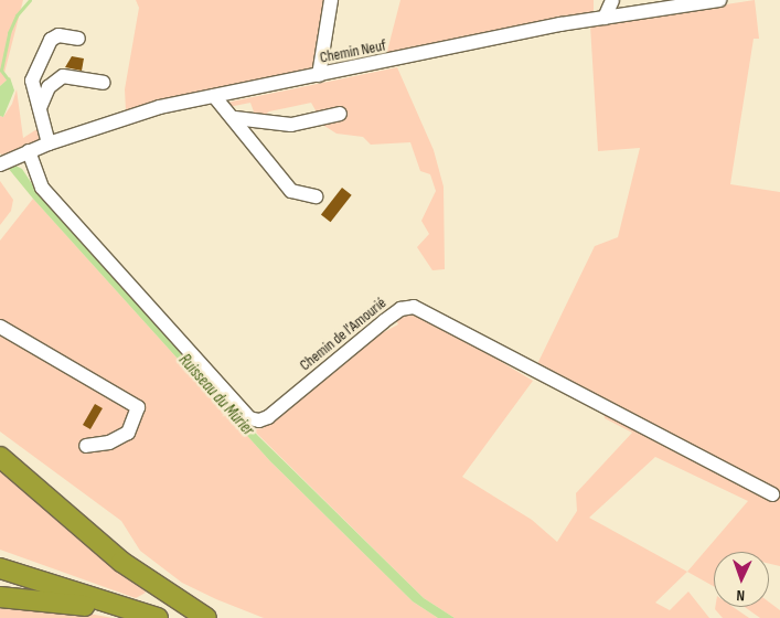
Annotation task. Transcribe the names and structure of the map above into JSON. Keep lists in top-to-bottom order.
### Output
{
  "streets": {
    "street": ["Chemin Neuf", "Chemin de l'Amourié"]
  },
  "crossings": [
    ["Chemin Neuf", "Chemin de l'Amourié"]
  ],
  "water": ["Ruisseau du Mûrier"],
  "north": "bottom"
}
